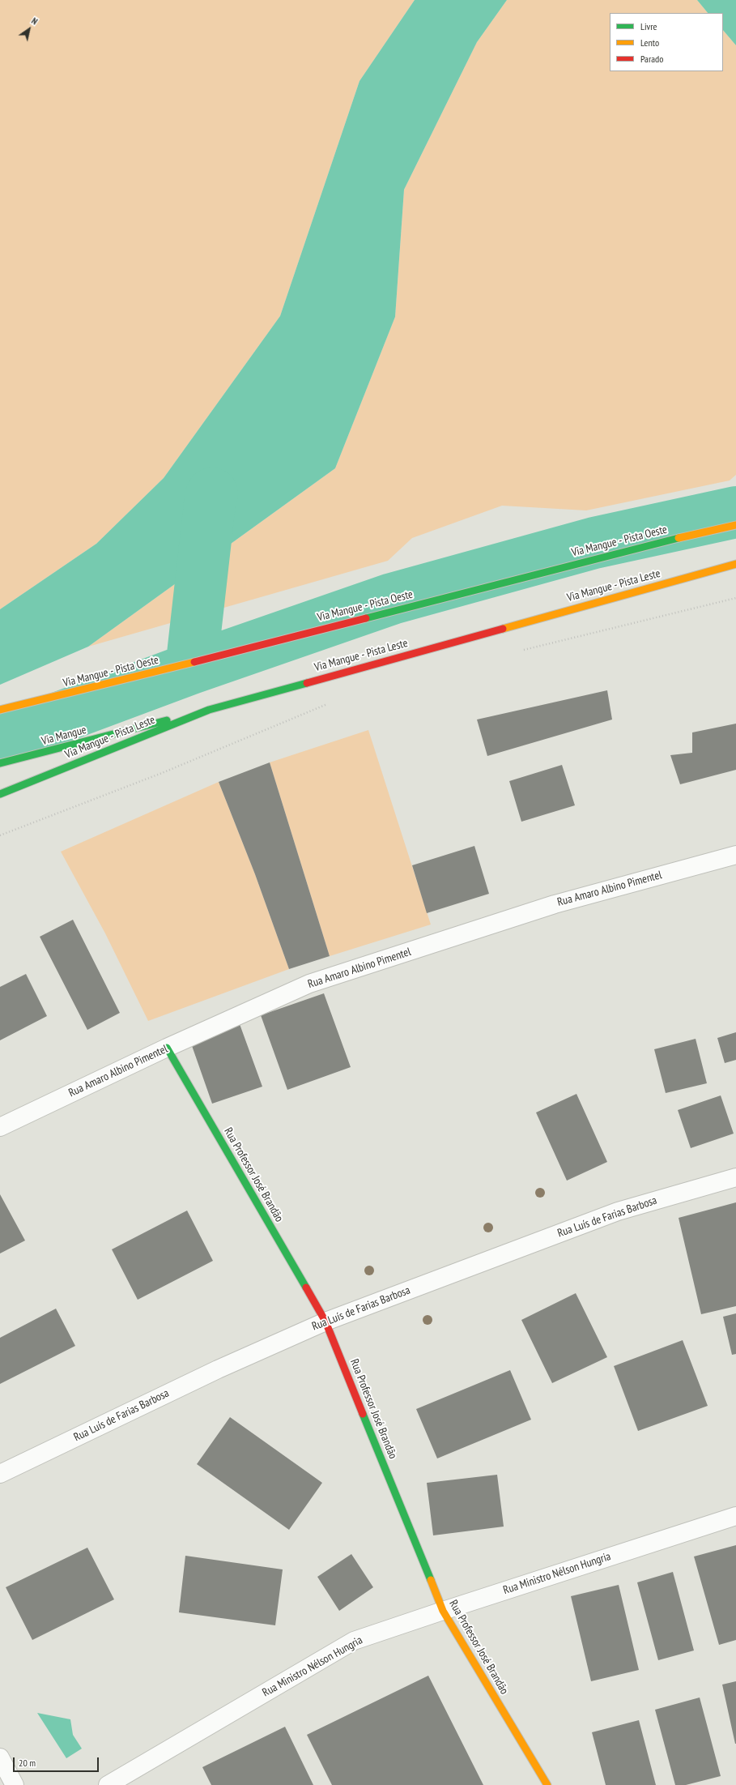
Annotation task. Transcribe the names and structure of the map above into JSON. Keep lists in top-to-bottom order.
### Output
{
  "streets": {
    "main road": [
      "Via Mangue - Pista Oeste",
      "Via Mangue - Pista Leste",
      "Via Mangue",
      "Rua Professor José Brandão"
    ],
    "street": ["Rua Amaro Albino Pimentel", "Rua Luís de Farias Barbosa", "Rua Ministro Nélson Hungria"]
  },
  "crossings": [
    ["Via Mangue - Pista Leste", "Via Mangue"],
    ["Rua Amaro Albino Pimentel", "Rua Professor José Brandão"],
    ["Rua Professor José Brandão", "Rua Luís de Farias Barbosa"],
    ["Rua Professor José Brandão", "Rua Ministro Nélson Hungria"]
  ],
  "legend": ["Livre", "Lento", "Parado"],
  "scale_bar": "20 m",
  "north": "top right"
}
